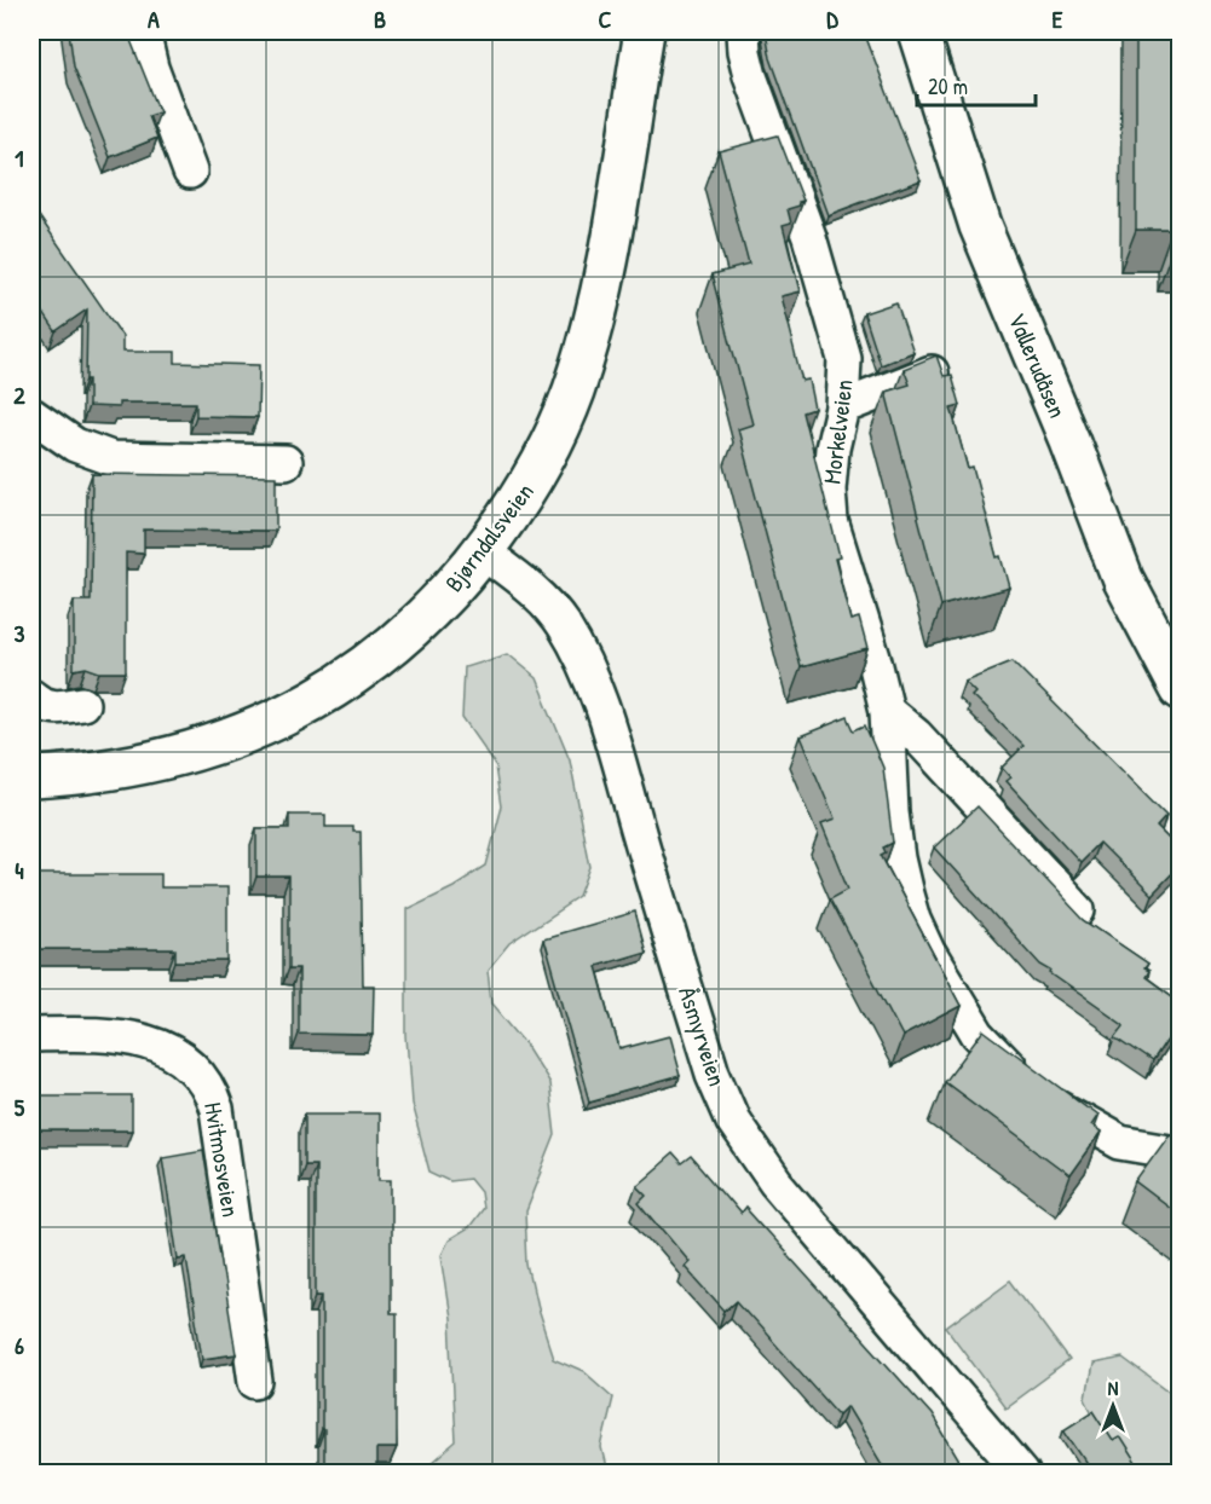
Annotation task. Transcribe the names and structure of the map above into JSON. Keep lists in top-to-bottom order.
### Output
{
  "streets": {
    "street": [
      "Vallerudåsen",
      "Morkelveien",
      "Bjørndalsveien",
      "Åsmyrveien",
      "Hvitmosveien"
    ]
  },
  "crossings": [
    ["Bjørndalsveien", "Åsmyrveien"]
  ],
  "scale_bar": "20 m",
  "north": "top",
  "grid": {
    "columns": [
      "A",
      "B",
      "C",
      "D",
      "E"
    ],
    "rows": [
      "1",
      "2",
      "3",
      "4",
      "5",
      "6"
    ]
  }
}
